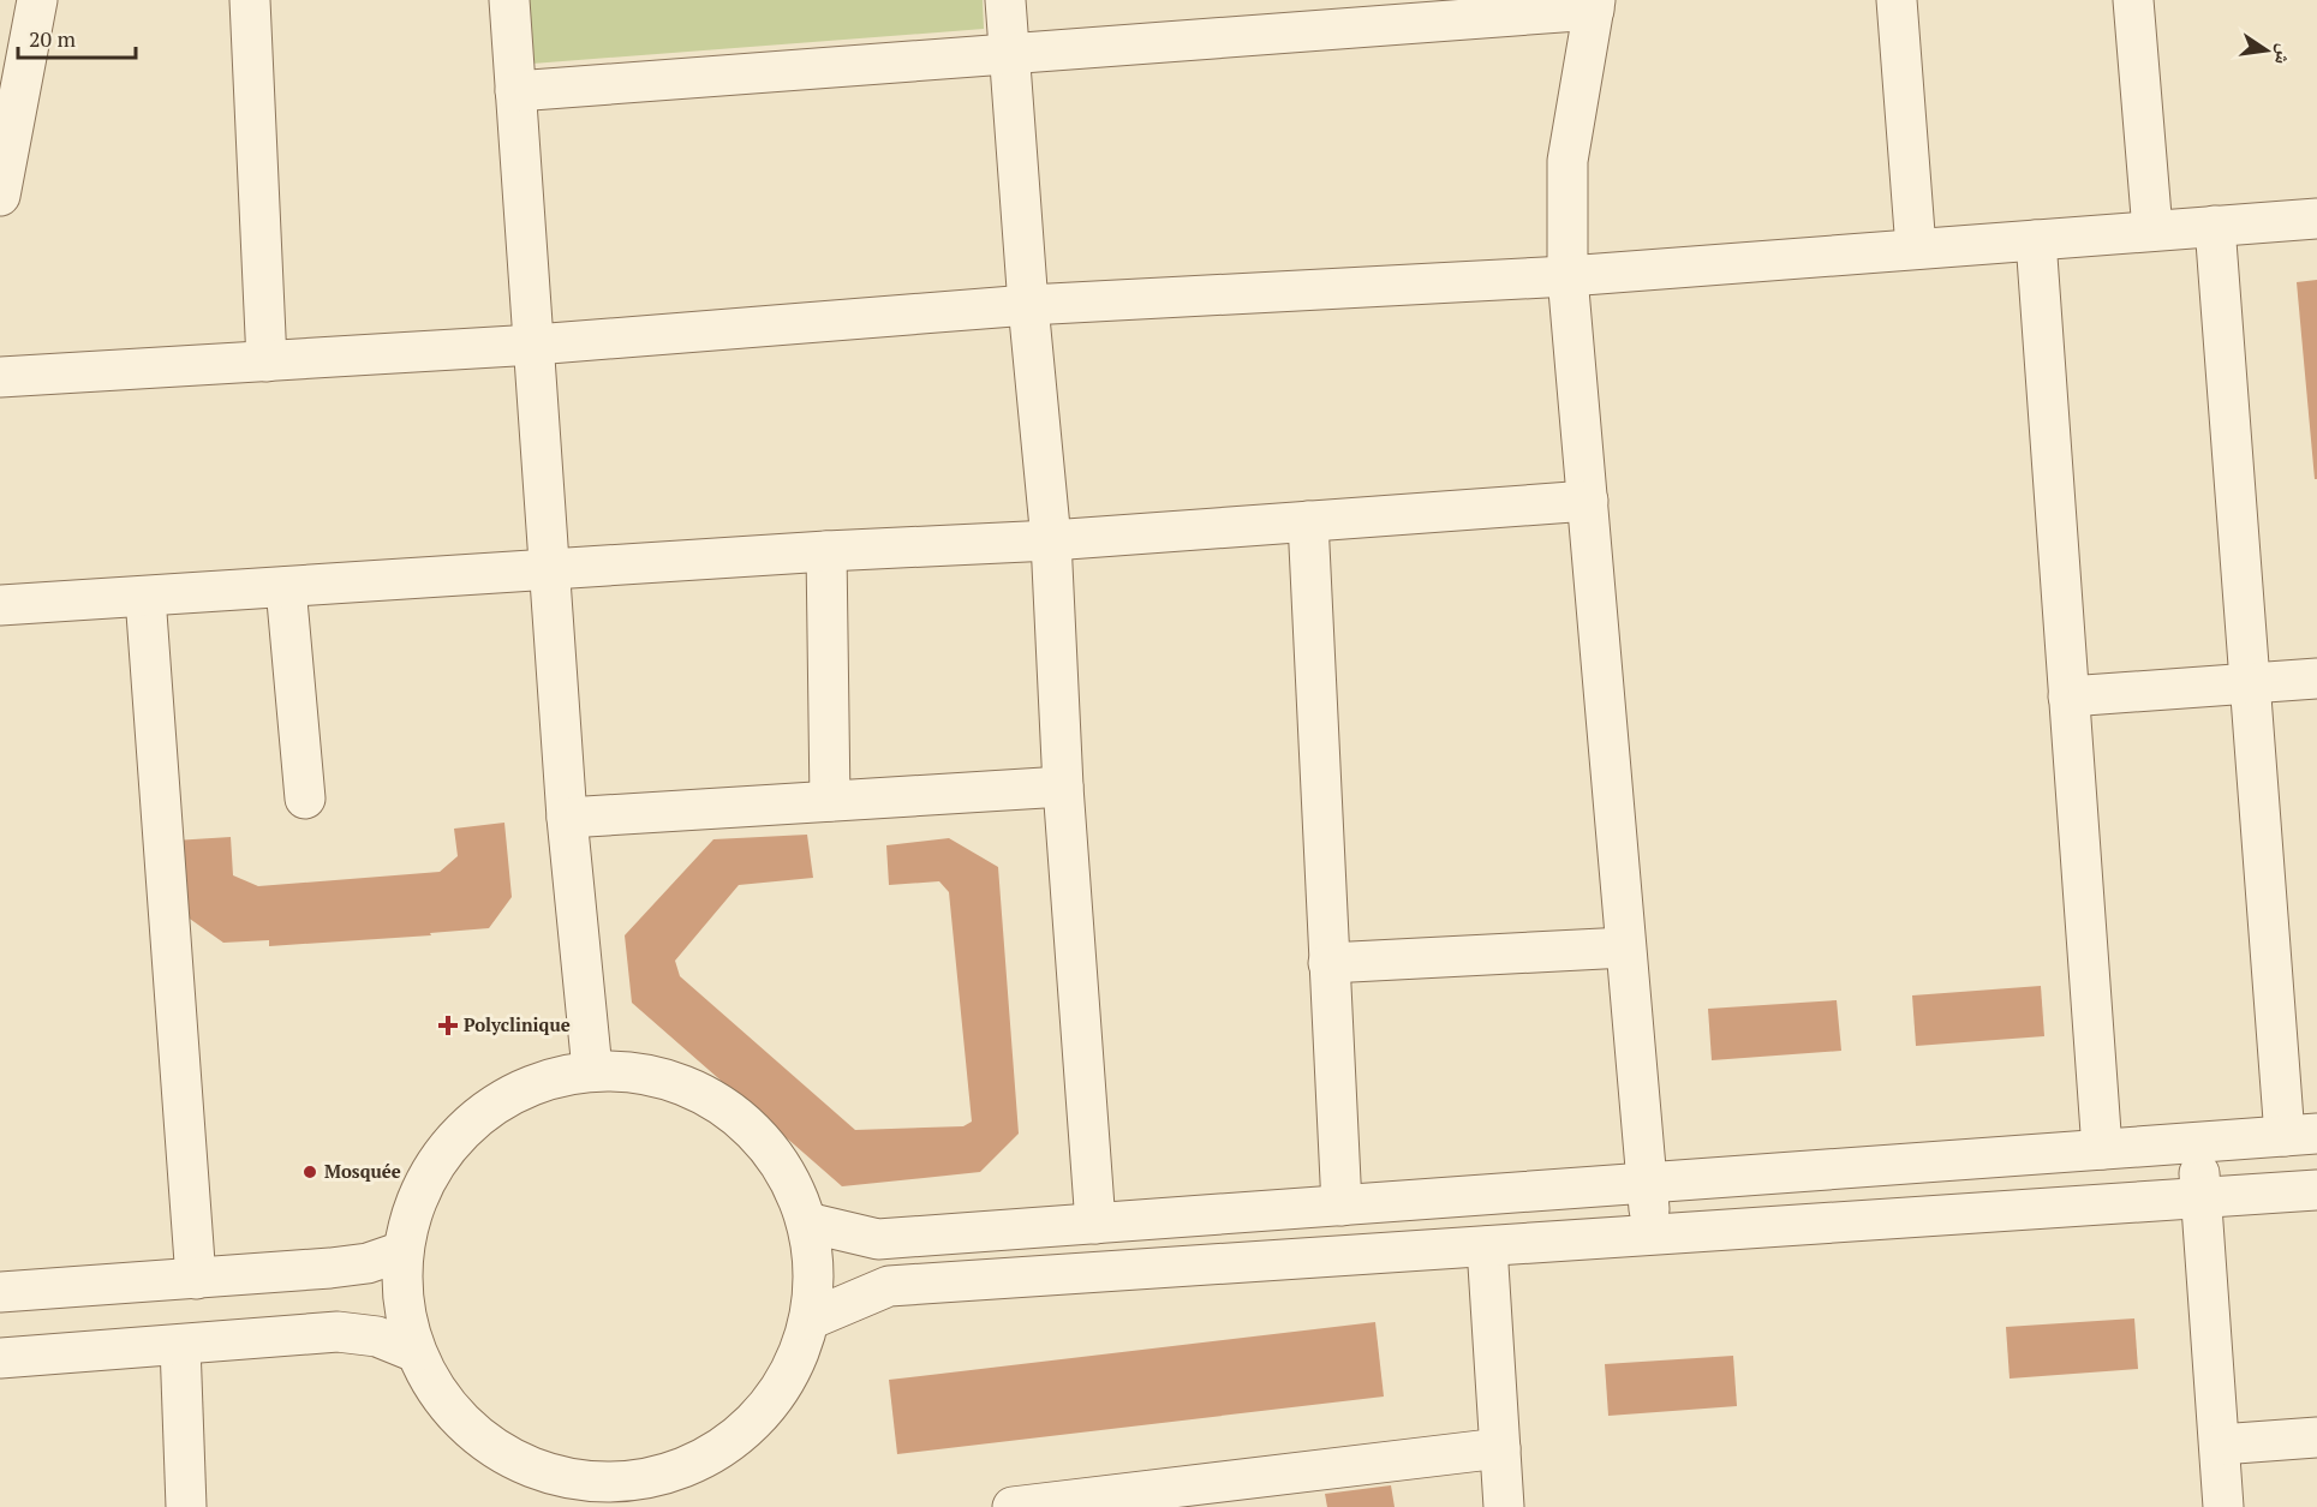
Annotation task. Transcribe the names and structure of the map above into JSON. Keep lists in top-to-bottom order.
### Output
{
  "places": {
    "health": ["Polyclinique"],
    "other": ["Mosquée"]
  },
  "scale_bar": "20 m",
  "north": "right"
}
